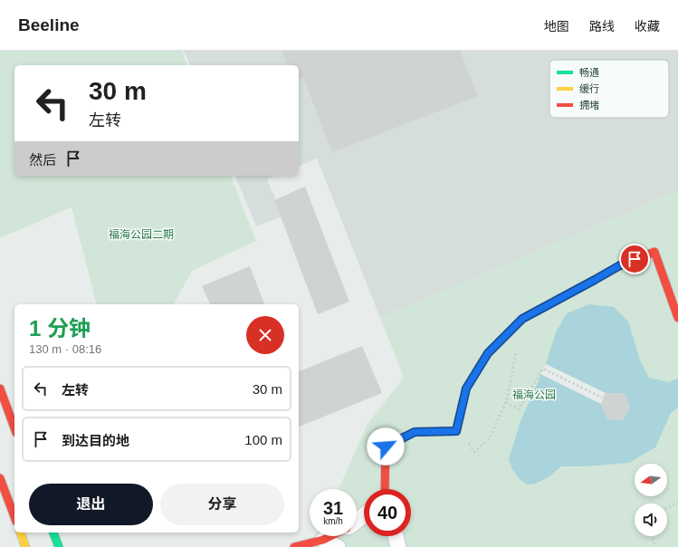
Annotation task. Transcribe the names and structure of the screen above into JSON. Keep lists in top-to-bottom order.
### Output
{
  "parks": ["福海公园二期", "福海公园"],
  "legend": ["畅通", "缓行", "拥堵"],
  "north": "left",
  "page": {
    "header": "Beeline",
    "nav": ["地图", "路线", "收藏"],
    "turn": ["30 m", "左转"],
    "then": "然后",
    "heading": ["1 分钟", "130 m · 08:16"],
    "list": [
      {
        "name": "左转",
        "value": "30 m"
      },
      {
        "name": "到达目的地",
        "value": "100 m"
      }
    ],
    "buttons": ["退出", "分享"],
    "speed": "31 km/h",
    "limit": "40"
  }
}
